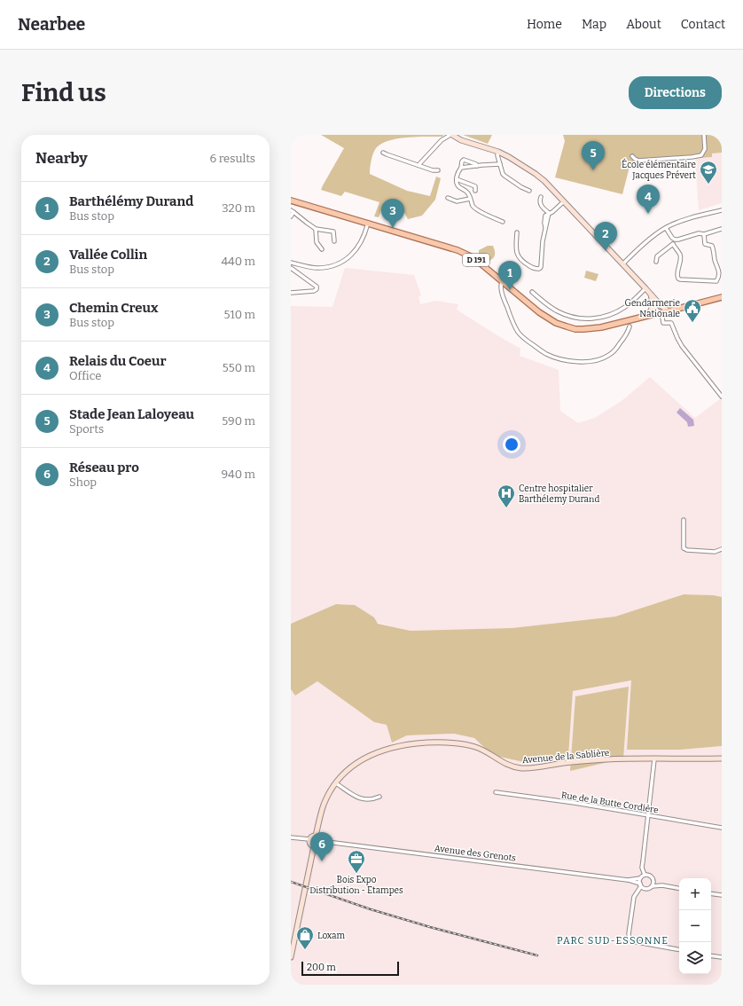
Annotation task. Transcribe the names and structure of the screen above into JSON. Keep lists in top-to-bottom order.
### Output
{
  "streets": {
    "main road": ["D 191", "Avenue de la Sablière"],
    "street": ["Rue de la Butte Cordière", "Avenue des Grenots"]
  },
  "crossings": [
    ["Avenue de la Sablière", "Avenue des Grenots"]
  ],
  "districts": ["PARC SUD-ESSONNE"],
  "places": {
    "school or university": ["École élémentaire Jacques Prévert"],
    "public building": ["Gendarmerie Nationale"],
    "hospital": ["Centre hospitalier Barthélemy Durand"],
    "office": ["Bois Expo Distribution - Etampes"],
    "shop": ["Loxam"]
  },
  "scale_bar": "200 m",
  "page": {
    "header": "Nearbee",
    "nav": [
      "Home",
      "Map",
      "About",
      "Contact"
    ],
    "buttons": "Directions",
    "title": "Find us",
    "heading": ["Nearby", "6 results"],
    "pins": [
      "5",
      "4",
      "3",
      "2",
      "1",
      "6"
    ],
    "list": [
      {
        "mark": "1",
        "name": "Barthélémy Durand",
        "note": "Bus stop",
        "value": "320 m"
      },
      {
        "mark": "2",
        "name": "Vallée Collin",
        "note": "Bus stop",
        "value": "440 m"
      },
      {
        "mark": "3",
        "name": "Chemin Creux",
        "note": "Bus stop",
        "value": "510 m"
      },
      {
        "mark": "4",
        "name": "Relais du Coeur",
        "note": "Office",
        "value": "550 m"
      },
      {
        "mark": "5",
        "name": "Stade Jean Laloyeau",
        "note": "Sports",
        "value": "590 m"
      },
      {
        "mark": "6",
        "name": "Réseau pro",
        "note": "Shop",
        "value": "940 m"
      }
    ],
    "map_buttons": ["+", "−"],
    "scale": "200 m"
  }
}
